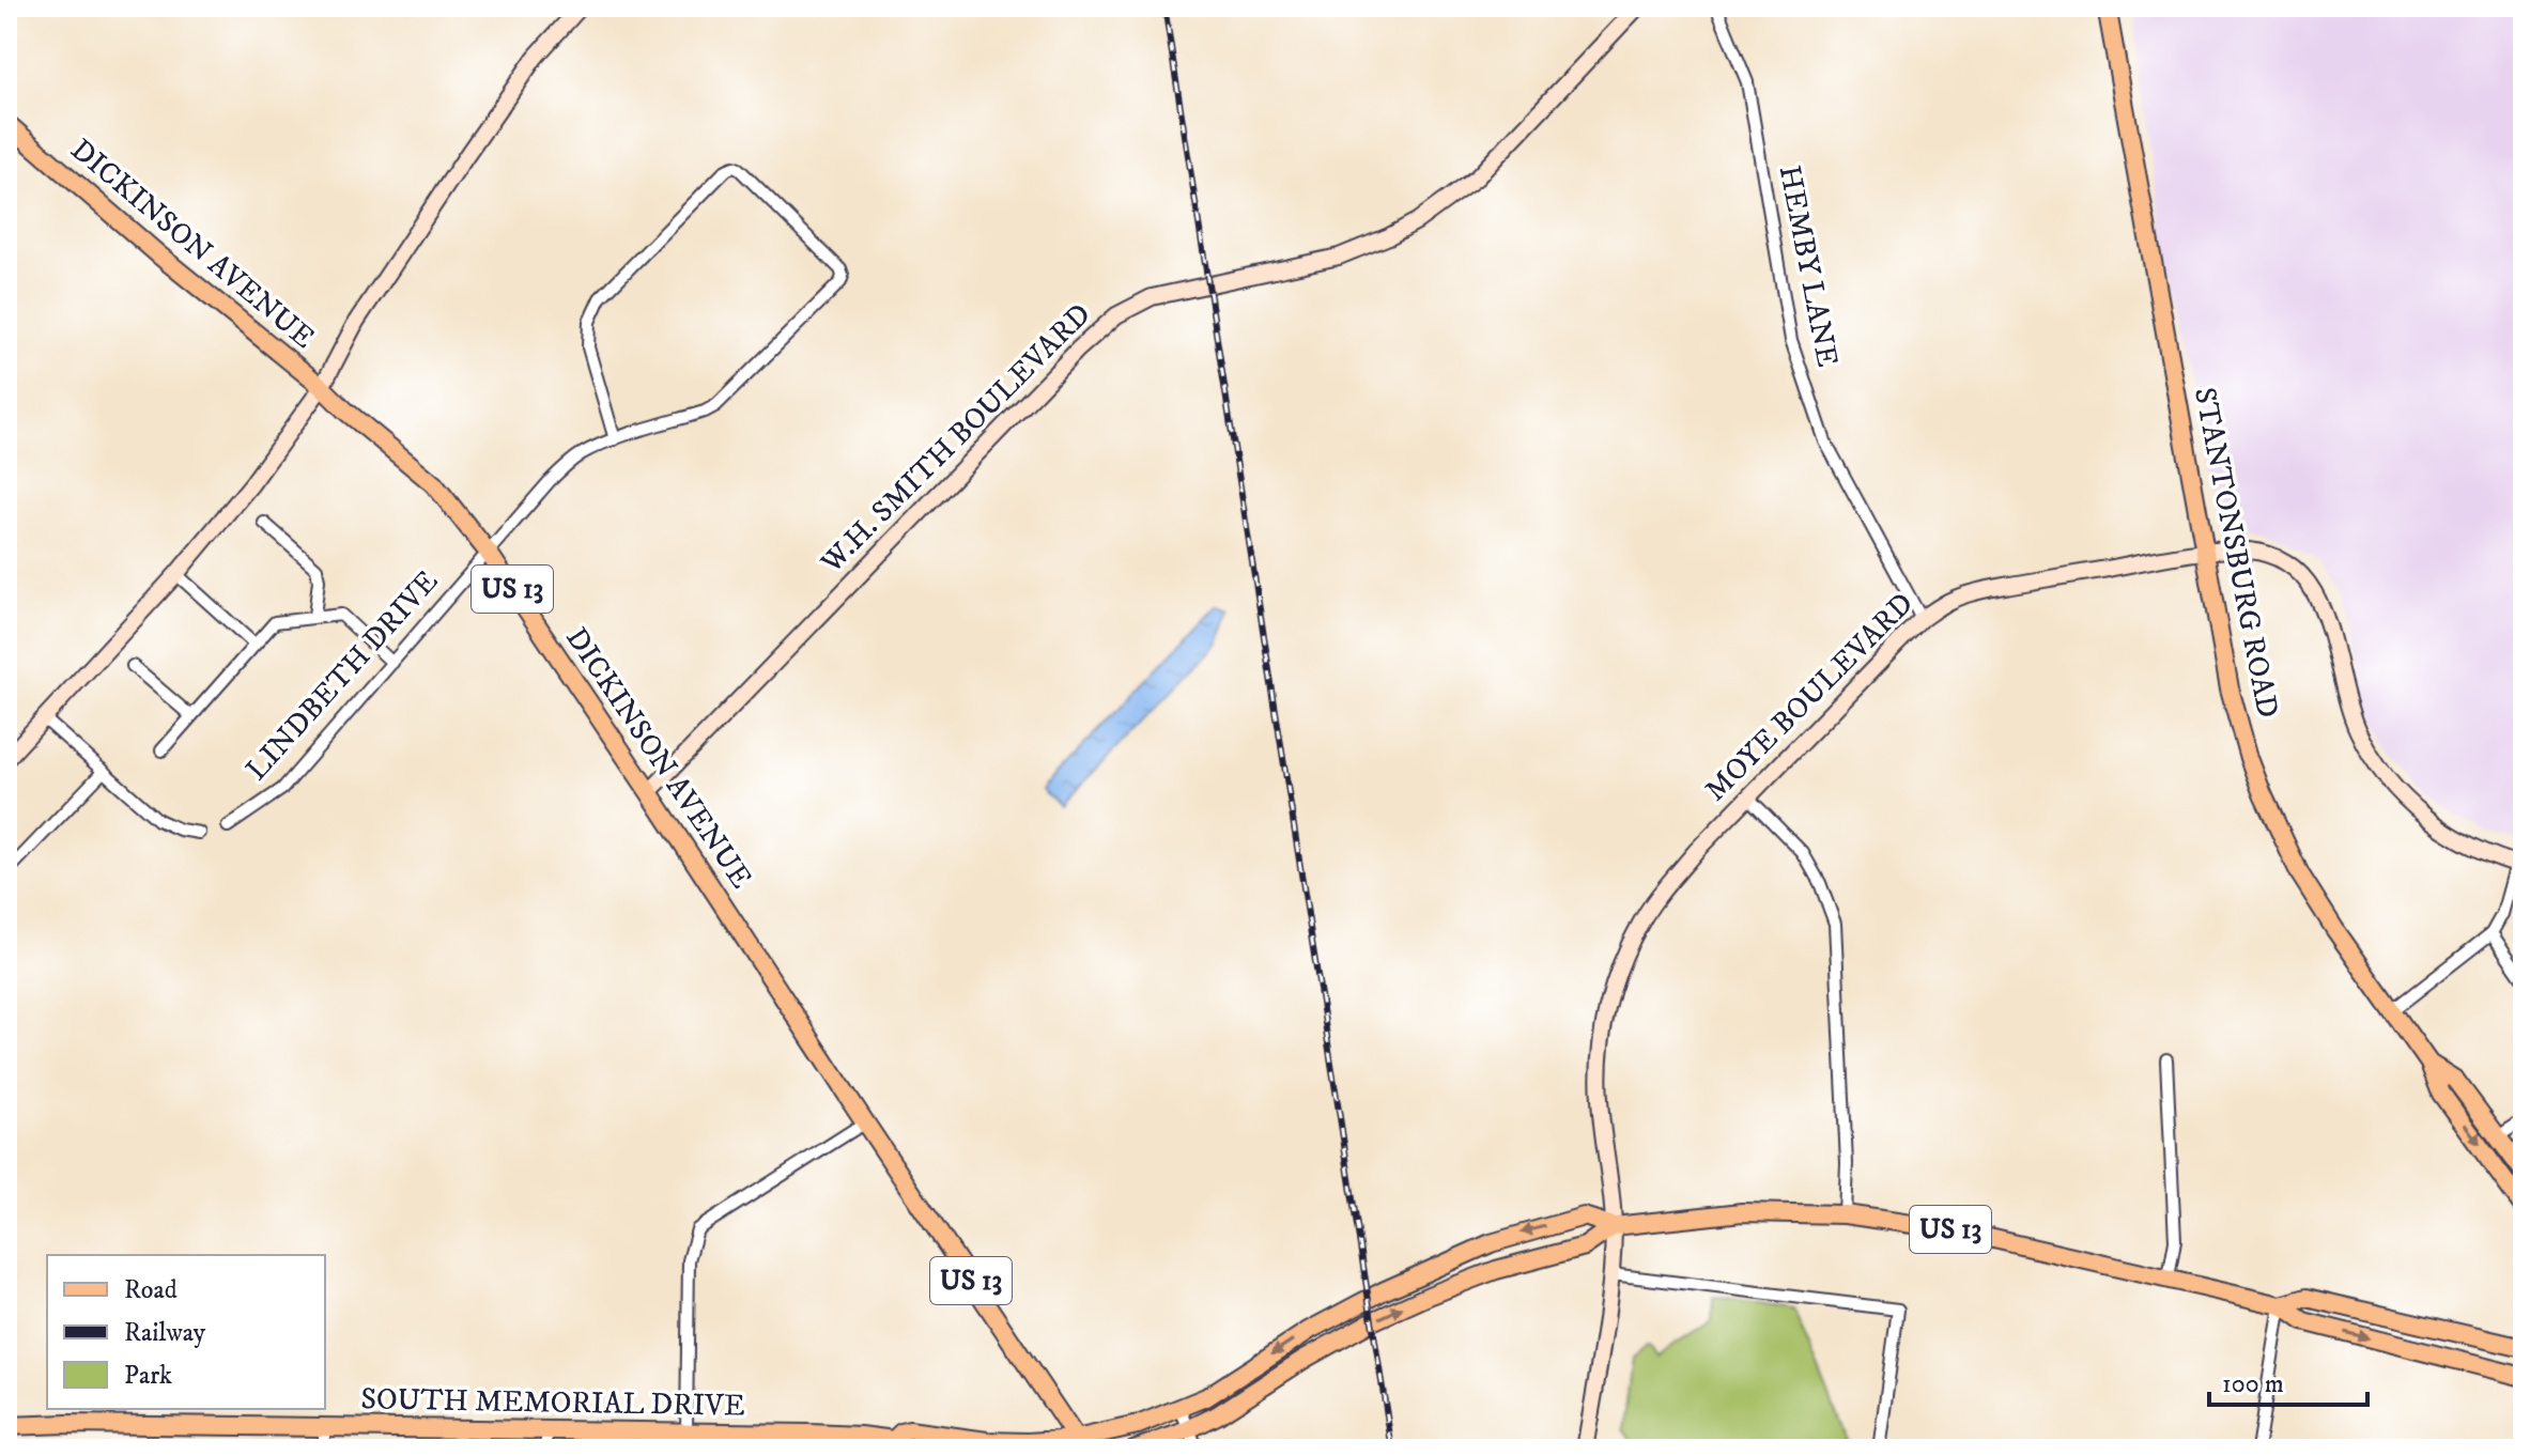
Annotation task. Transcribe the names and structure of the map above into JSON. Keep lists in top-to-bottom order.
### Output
{
  "streets": {
    "main road": [
      "DICKINSON AVENUE",
      "W.H. SMITH BOULEVARD",
      "STANTONSBURG ROAD",
      "US 13",
      "MOYE BOULEVARD",
      "SOUTH MEMORIAL DRIVE"
    ],
    "street": ["HEMBY LANE", "LINDBETH DRIVE"]
  },
  "crossings": [
    ["DICKINSON AVENUE", "W.H. SMITH BOULEVARD"],
    ["DICKINSON AVENUE", "LINDBETH DRIVE"],
    ["DICKINSON AVENUE", "SOUTH MEMORIAL DRIVE"],
    ["HEMBY LANE", "MOYE BOULEVARD"],
    ["STANTONSBURG ROAD", "MOYE BOULEVARD"],
    ["MOYE BOULEVARD", "SOUTH MEMORIAL DRIVE"]
  ],
  "legend": ["Road", "Railway", "Park"],
  "scale_bar": "100 m"
}
